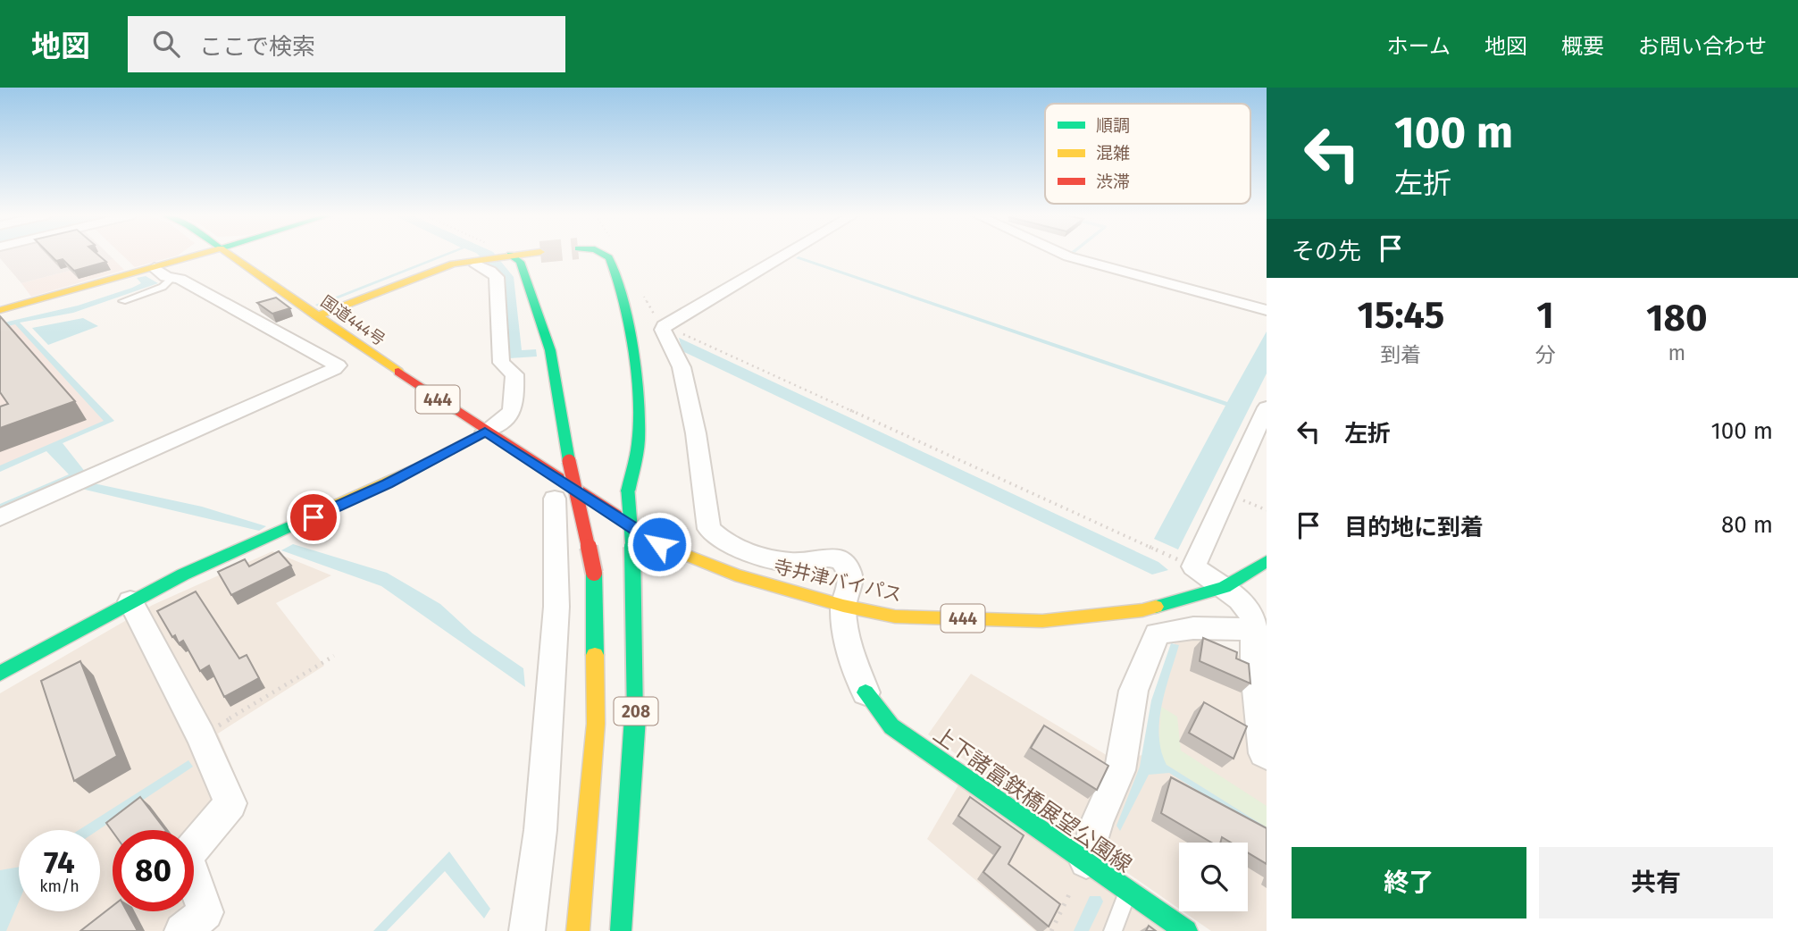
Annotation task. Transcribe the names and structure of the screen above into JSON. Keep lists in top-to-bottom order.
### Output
{
  "streets": {
    "main road": [
      "国道444号",
      "444",
      "寺井津バイパス",
      "208",
      "上下諸富鉄橋展望公園線"
    ]
  },
  "crossings": [
    ["国道444号", "寺井津バイパス"]
  ],
  "legend": ["順調", "混雑", "渋滞"],
  "page": {
    "header": "地図",
    "search": "ここで検索",
    "nav": [
      "ホーム",
      "地図",
      "概要",
      "お問い合わせ"
    ],
    "turn": ["100 m", "左折"],
    "then": "その先",
    "eta": [
      "15:45",
      "到着",
      "1",
      "分",
      "180",
      "m"
    ],
    "list": [
      {
        "name": "左折",
        "value": "100 m"
      },
      {
        "name": "目的地に到着",
        "value": "80 m"
      }
    ],
    "speed": "74 km/h",
    "limit": "80",
    "buttons": ["終了", "共有"]
  }
}
